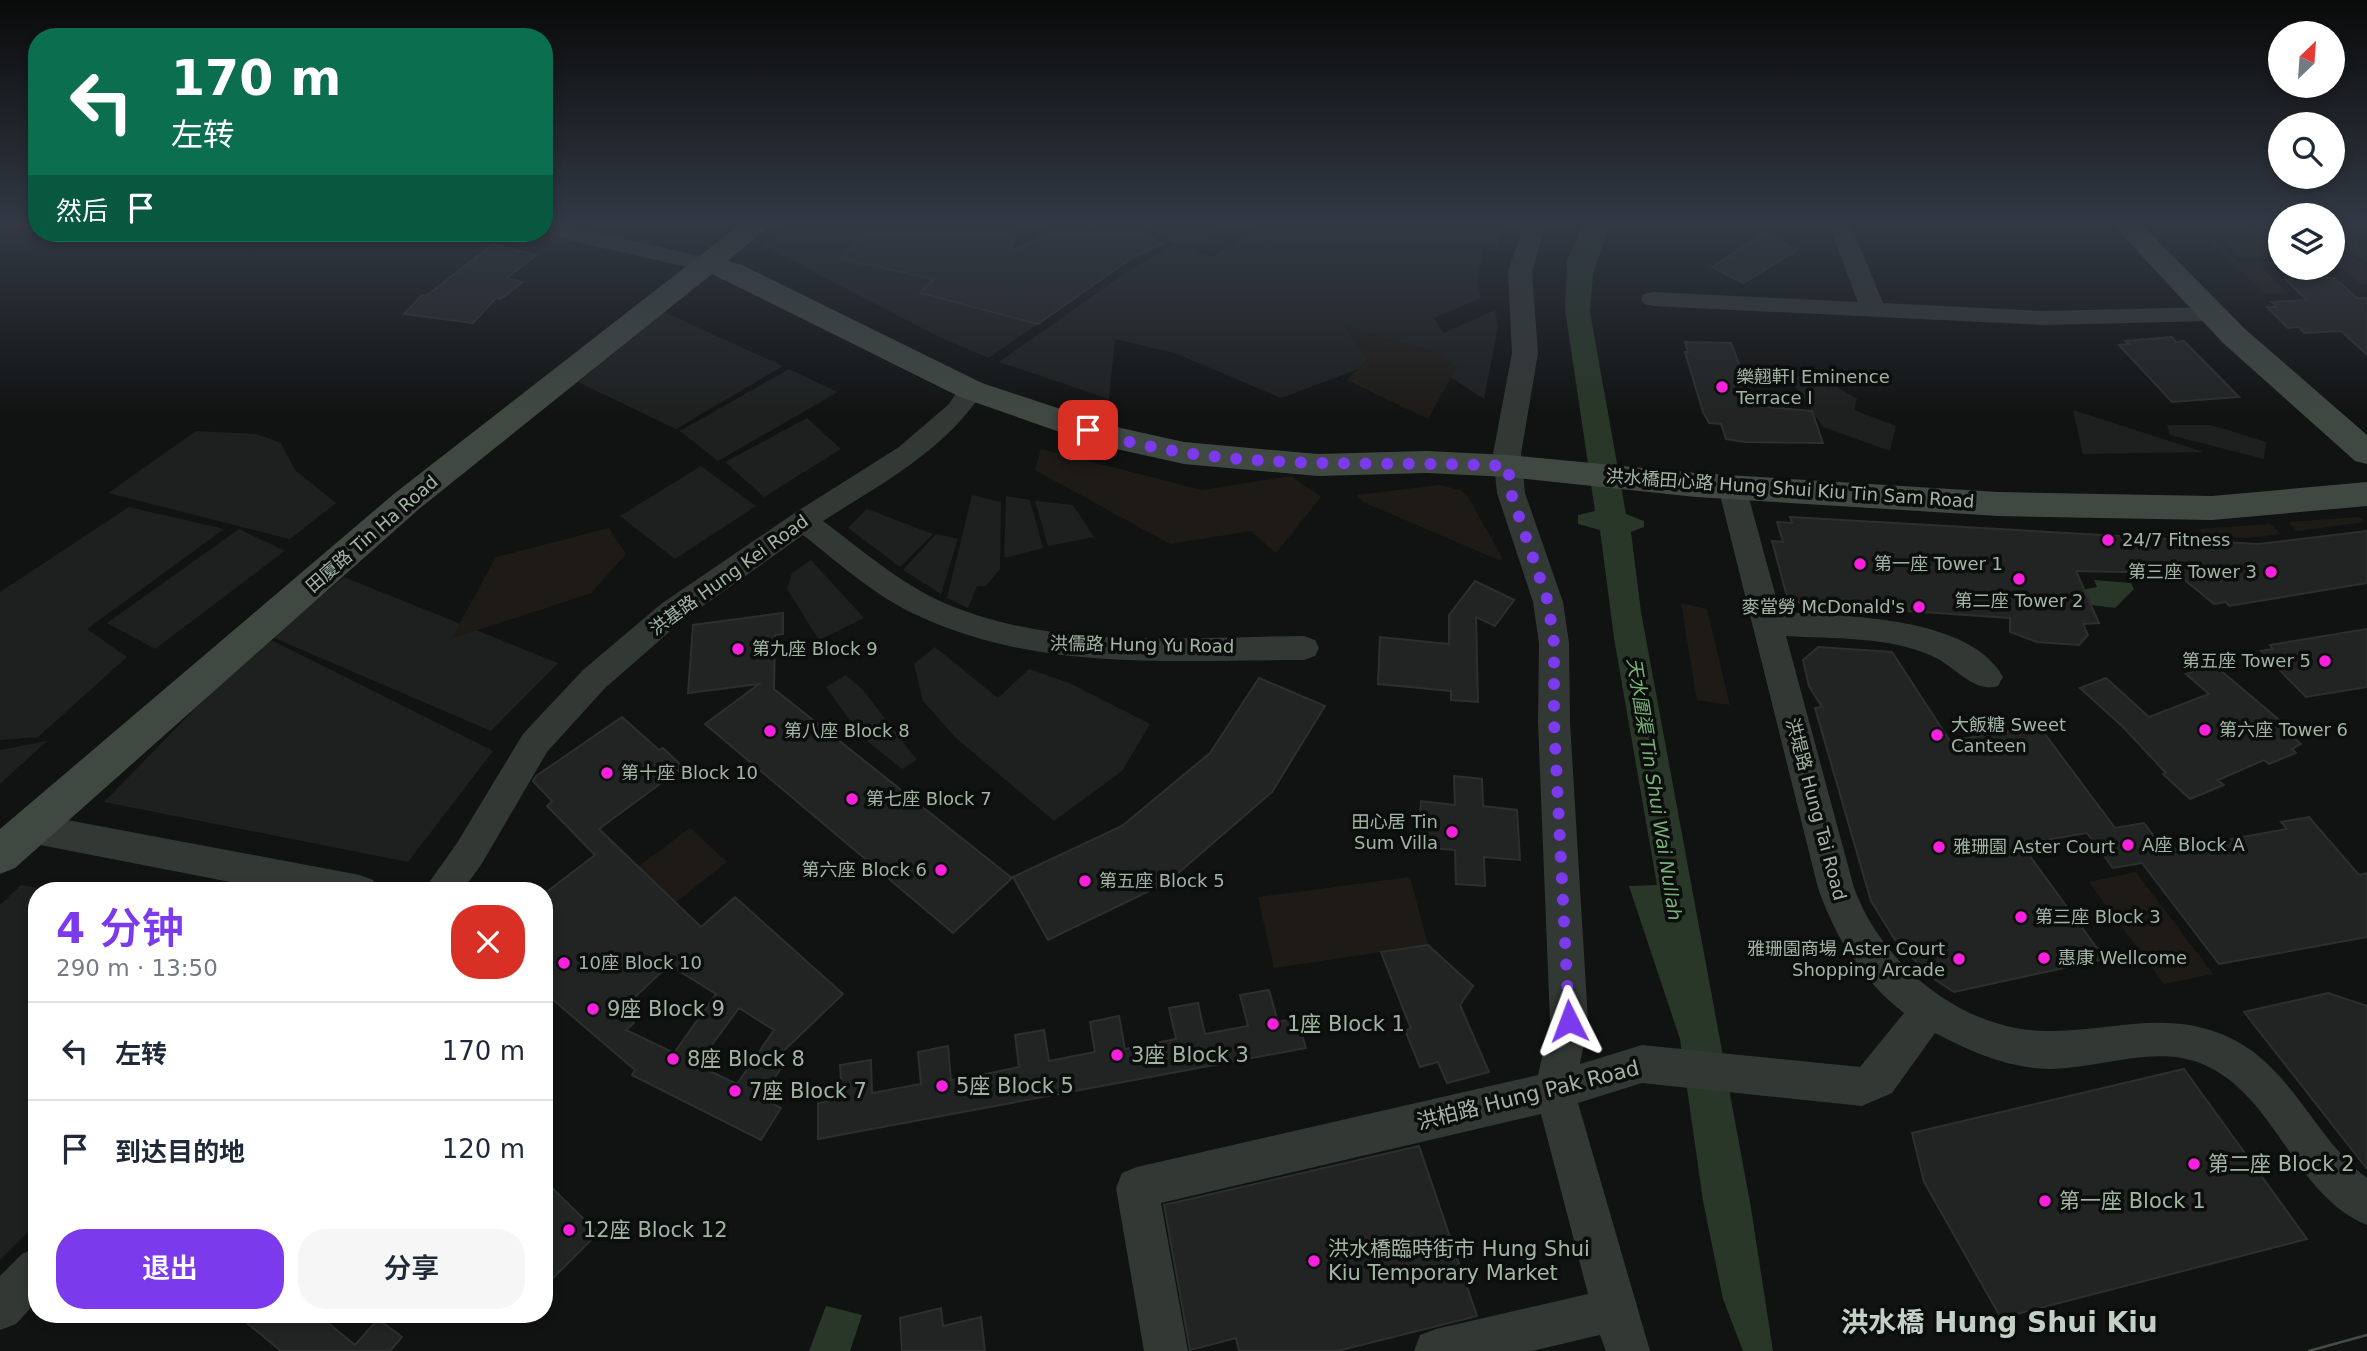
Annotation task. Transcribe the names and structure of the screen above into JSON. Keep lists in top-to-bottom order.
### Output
{
  "streets": {
    "street": [
      "洪水橋田心路 Hung Shui Kiu Tin Sam Road",
      "田廈路 Tin Ha Road",
      "洪基路 Hung Kei Road",
      "洪儒路 Hung Yu Road",
      "洪堤路 Hung Tai Road",
      "洪柏路 Hung Pak Road"
    ]
  },
  "crossings": [
    ["洪水橋田心路 Hung Shui Kiu Tin Sam Road", "洪基路 Hung Kei Road"],
    ["洪水橋田心路 Hung Shui Kiu Tin Sam Road", "洪堤路 Hung Tai Road"],
    ["洪基路 Hung Kei Road", "洪儒路 Hung Yu Road"],
    ["洪堤路 Hung Tai Road", "洪柏路 Hung Pak Road"]
  ],
  "districts": ["洪水橋 Hung Shui Kiu"],
  "water": ["天水圍渠 Tin Shui Wai Nullah"],
  "places": [
    "樂翹軒I Eminence Terrace I",
    "24/7 Fitness",
    "第一座 Tower 1",
    "第三座 Tower 3",
    "第二座 Tower 2",
    "麥當勞 McDonald's",
    "第九座 Block 9",
    "第五座 Tower 5",
    "第六座 Tower 6",
    "第八座 Block 8",
    "大飯糖 Sweet Canteen",
    "第十座 Block 10",
    "第七座 Block 7",
    "田心居 Tin Sum Villa",
    "A座 Block A",
    "雅珊園 Aster Court",
    "第六座 Block 6",
    "第五座 Block 5",
    "第三座 Block 3",
    "惠康 Wellcome",
    "雅珊園商場 Aster Court Shopping Arcade",
    "10座 Block 10",
    "9座 Block 9",
    "1座 Block 1",
    "3座 Block 3",
    "8座 Block 8",
    "5座 Block 5",
    "7座 Block 7",
    "第二座 Block 2",
    "第一座 Block 1",
    "12座 Block 12",
    "洪水橋臨時街市 Hung Shui Kiu Temporary Market"
  ],
  "north": "top right",
  "page": {
    "turn": ["170 m", "左转"],
    "then": "然后",
    "heading": ["4 分钟", "290 m · 13:50"],
    "list": [
      {
        "name": "左转",
        "value": "170 m"
      },
      {
        "name": "到达目的地",
        "value": "120 m"
      }
    ],
    "buttons": ["退出", "分享"]
  }
}
